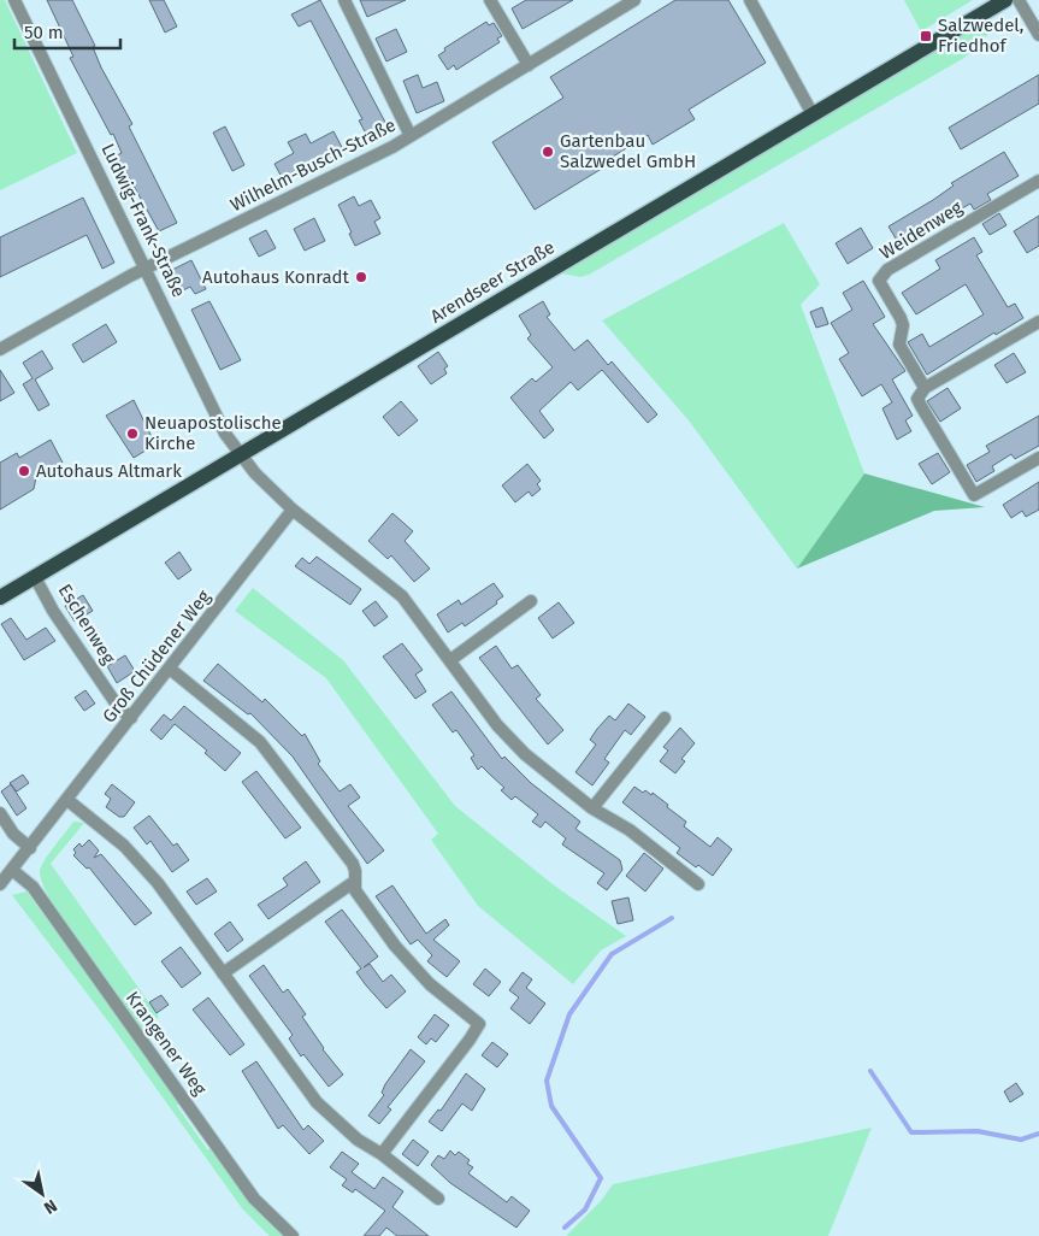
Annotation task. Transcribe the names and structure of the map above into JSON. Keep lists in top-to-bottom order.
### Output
{
  "streets": {
    "main road": ["Arendseer Straße"],
    "street": [
      "Wilhelm-Busch-Straße",
      "Ludwig-Frank-Straße",
      "Weidenweg",
      "Eschenweg",
      "Groß Chüdener Weg",
      "Krangener Weg"
    ]
  },
  "crossings": [
    ["Wilhelm-Busch-Straße", "Ludwig-Frank-Straße"],
    ["Ludwig-Frank-Straße", "Arendseer Straße"],
    ["Arendseer Straße", "Eschenweg"],
    ["Eschenweg", "Groß Chüdener Weg"],
    ["Groß Chüdener Weg", "Krangener Weg"]
  ],
  "places": {
    "transit": ["Salzwedel, Friedhof"],
    "other": [
      "Gartenbau Salzwedel GmbH",
      "Autohaus Konradt",
      "Neuapostolische Kirche",
      "Autohaus Altmark"
    ]
  },
  "scale_bar": "50 m",
  "north": "bottom right"
}
